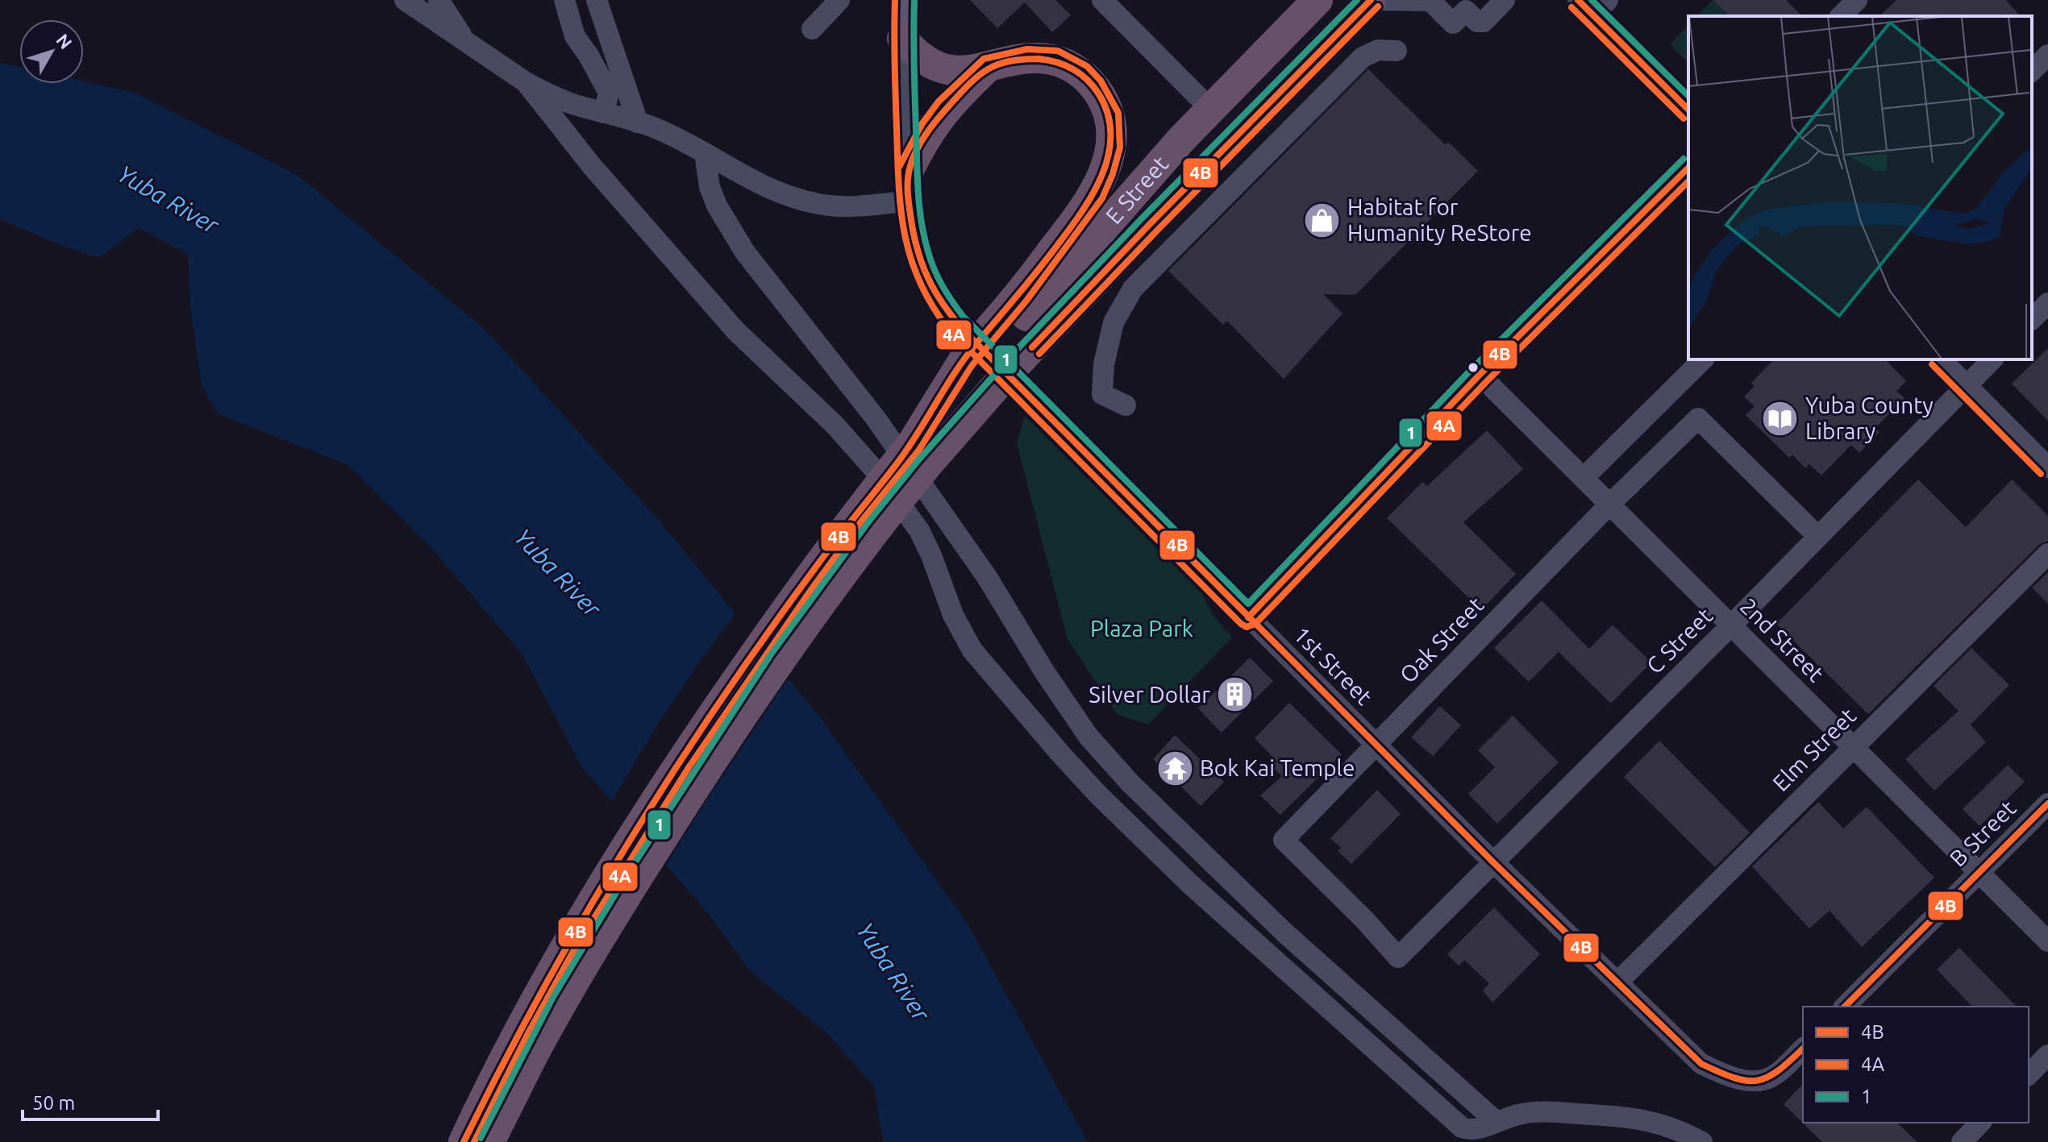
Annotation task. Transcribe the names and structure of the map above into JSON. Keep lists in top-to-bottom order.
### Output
{
  "streets": {
    "highway": ["E Street"],
    "street": [
      "Oak Street",
      "2nd Street",
      "C Street",
      "1st Street",
      "Elm Street",
      "B Street"
    ]
  },
  "crossings": [
    ["Oak Street", "2nd Street"],
    ["Oak Street", "C Street"],
    ["Oak Street", "1st Street"],
    ["2nd Street", "C Street"],
    ["2nd Street", "Elm Street"],
    ["2nd Street", "B Street"],
    ["C Street", "1st Street"],
    ["1st Street", "Elm Street"]
  ],
  "water": ["Yuba River"],
  "parks": ["Plaza Park"],
  "places": {
    "shop": ["Habitat for Humanity ReStore"],
    "library": ["Yuba County Library"],
    "building": ["Silver Dollar"],
    "temple": ["Bok Kai Temple"]
  },
  "lines": ["transit line 4B", "transit line 4A", "transit line 1"],
  "legend": ["4B", "4A", "1"],
  "scale_bar": "50 m",
  "north": "top right"
}
